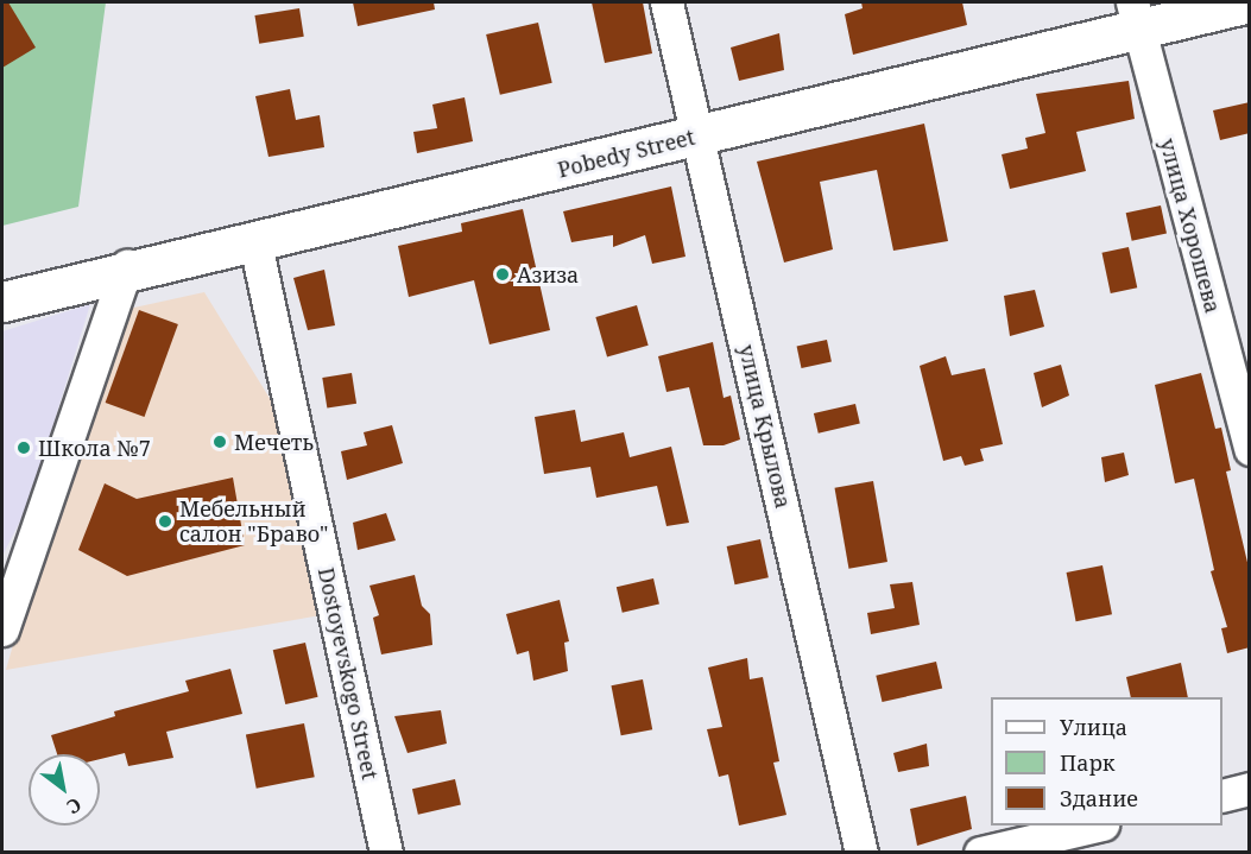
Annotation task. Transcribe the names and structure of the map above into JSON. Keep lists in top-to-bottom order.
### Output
{
  "streets": {
    "main road": ["Pobedy Street"],
    "street": ["улица Хорошева", "улица Крылова", "Dostoyevskogo Street"]
  },
  "crossings": [
    ["Pobedy Street", "улица Хорошева"],
    ["Pobedy Street", "улица Крылова"],
    ["Pobedy Street", "Dostoyevskogo Street"]
  ],
  "places": [
    "Азиза",
    "Мечеть",
    "Школа №7",
    "Мебельный салон \"Браво\""
  ],
  "legend": ["Улица", "Парк", "Здание"],
  "north": "bottom right"
}
